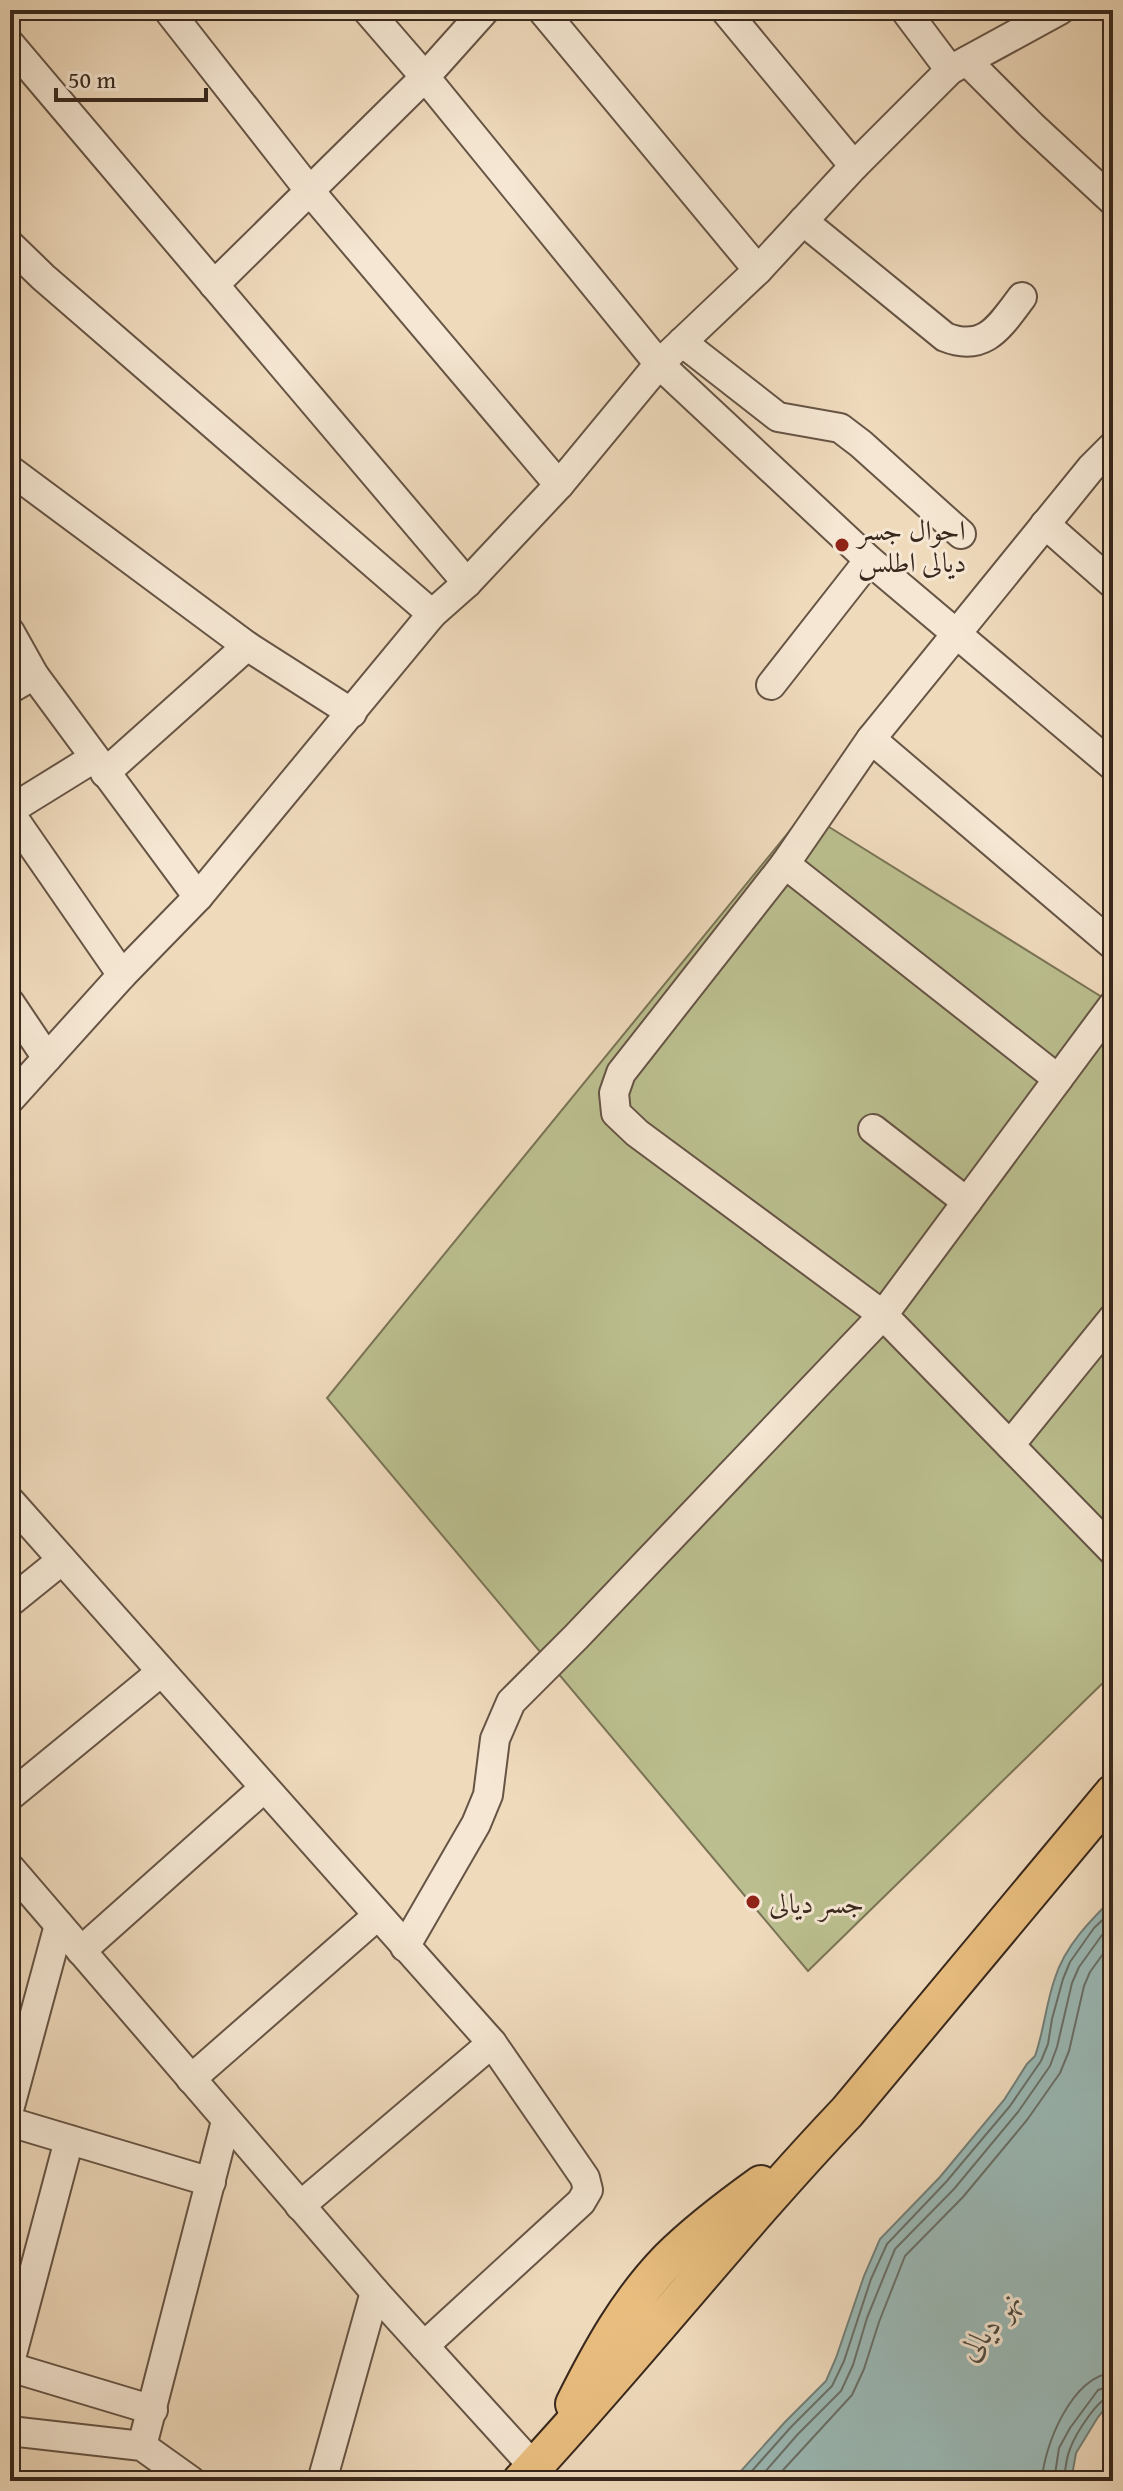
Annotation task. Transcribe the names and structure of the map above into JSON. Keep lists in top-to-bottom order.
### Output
{
  "water": ["نهر ديالى"],
  "places": ["احوال جسر ديالى اطلس", "جسر ديالى"],
  "scale_bar": "50 m"
}
